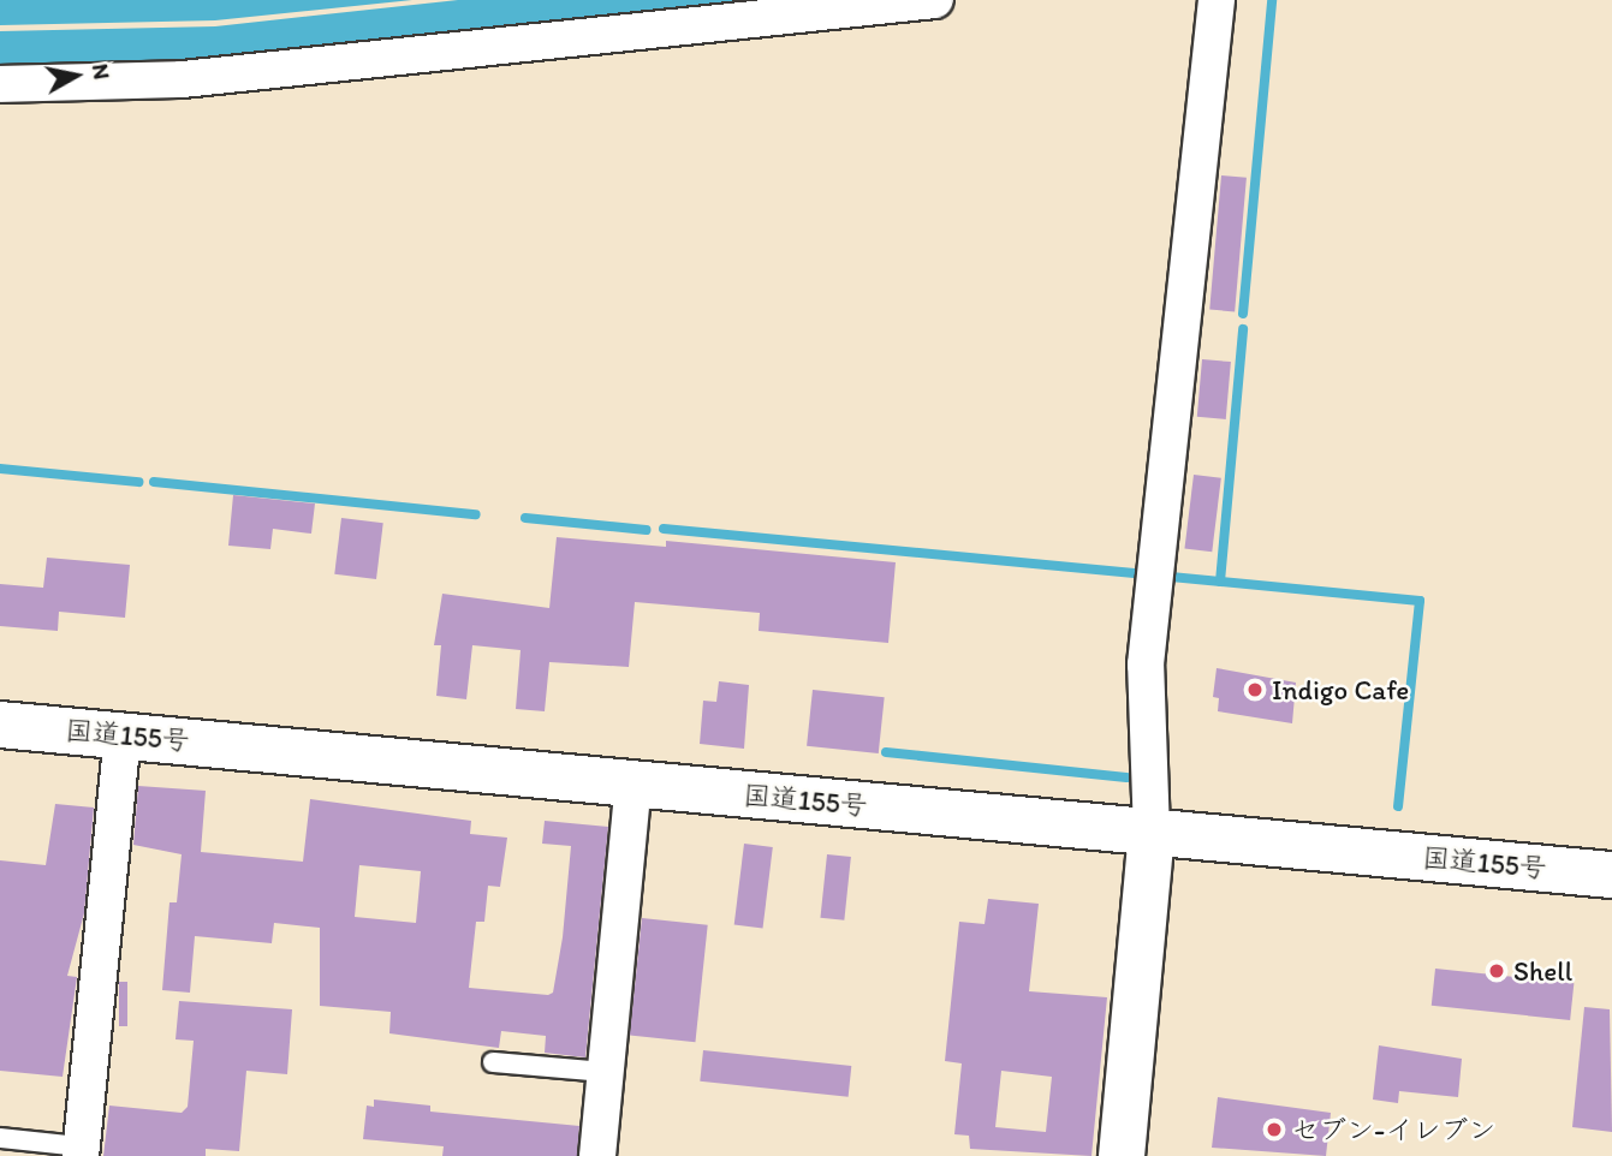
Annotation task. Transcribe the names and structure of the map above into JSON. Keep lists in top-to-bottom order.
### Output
{
  "streets": {
    "main road": ["国道155号"]
  },
  "places": ["Indigo Cafe", "Shell", "セブン-イレブン"],
  "north": "right"
}
